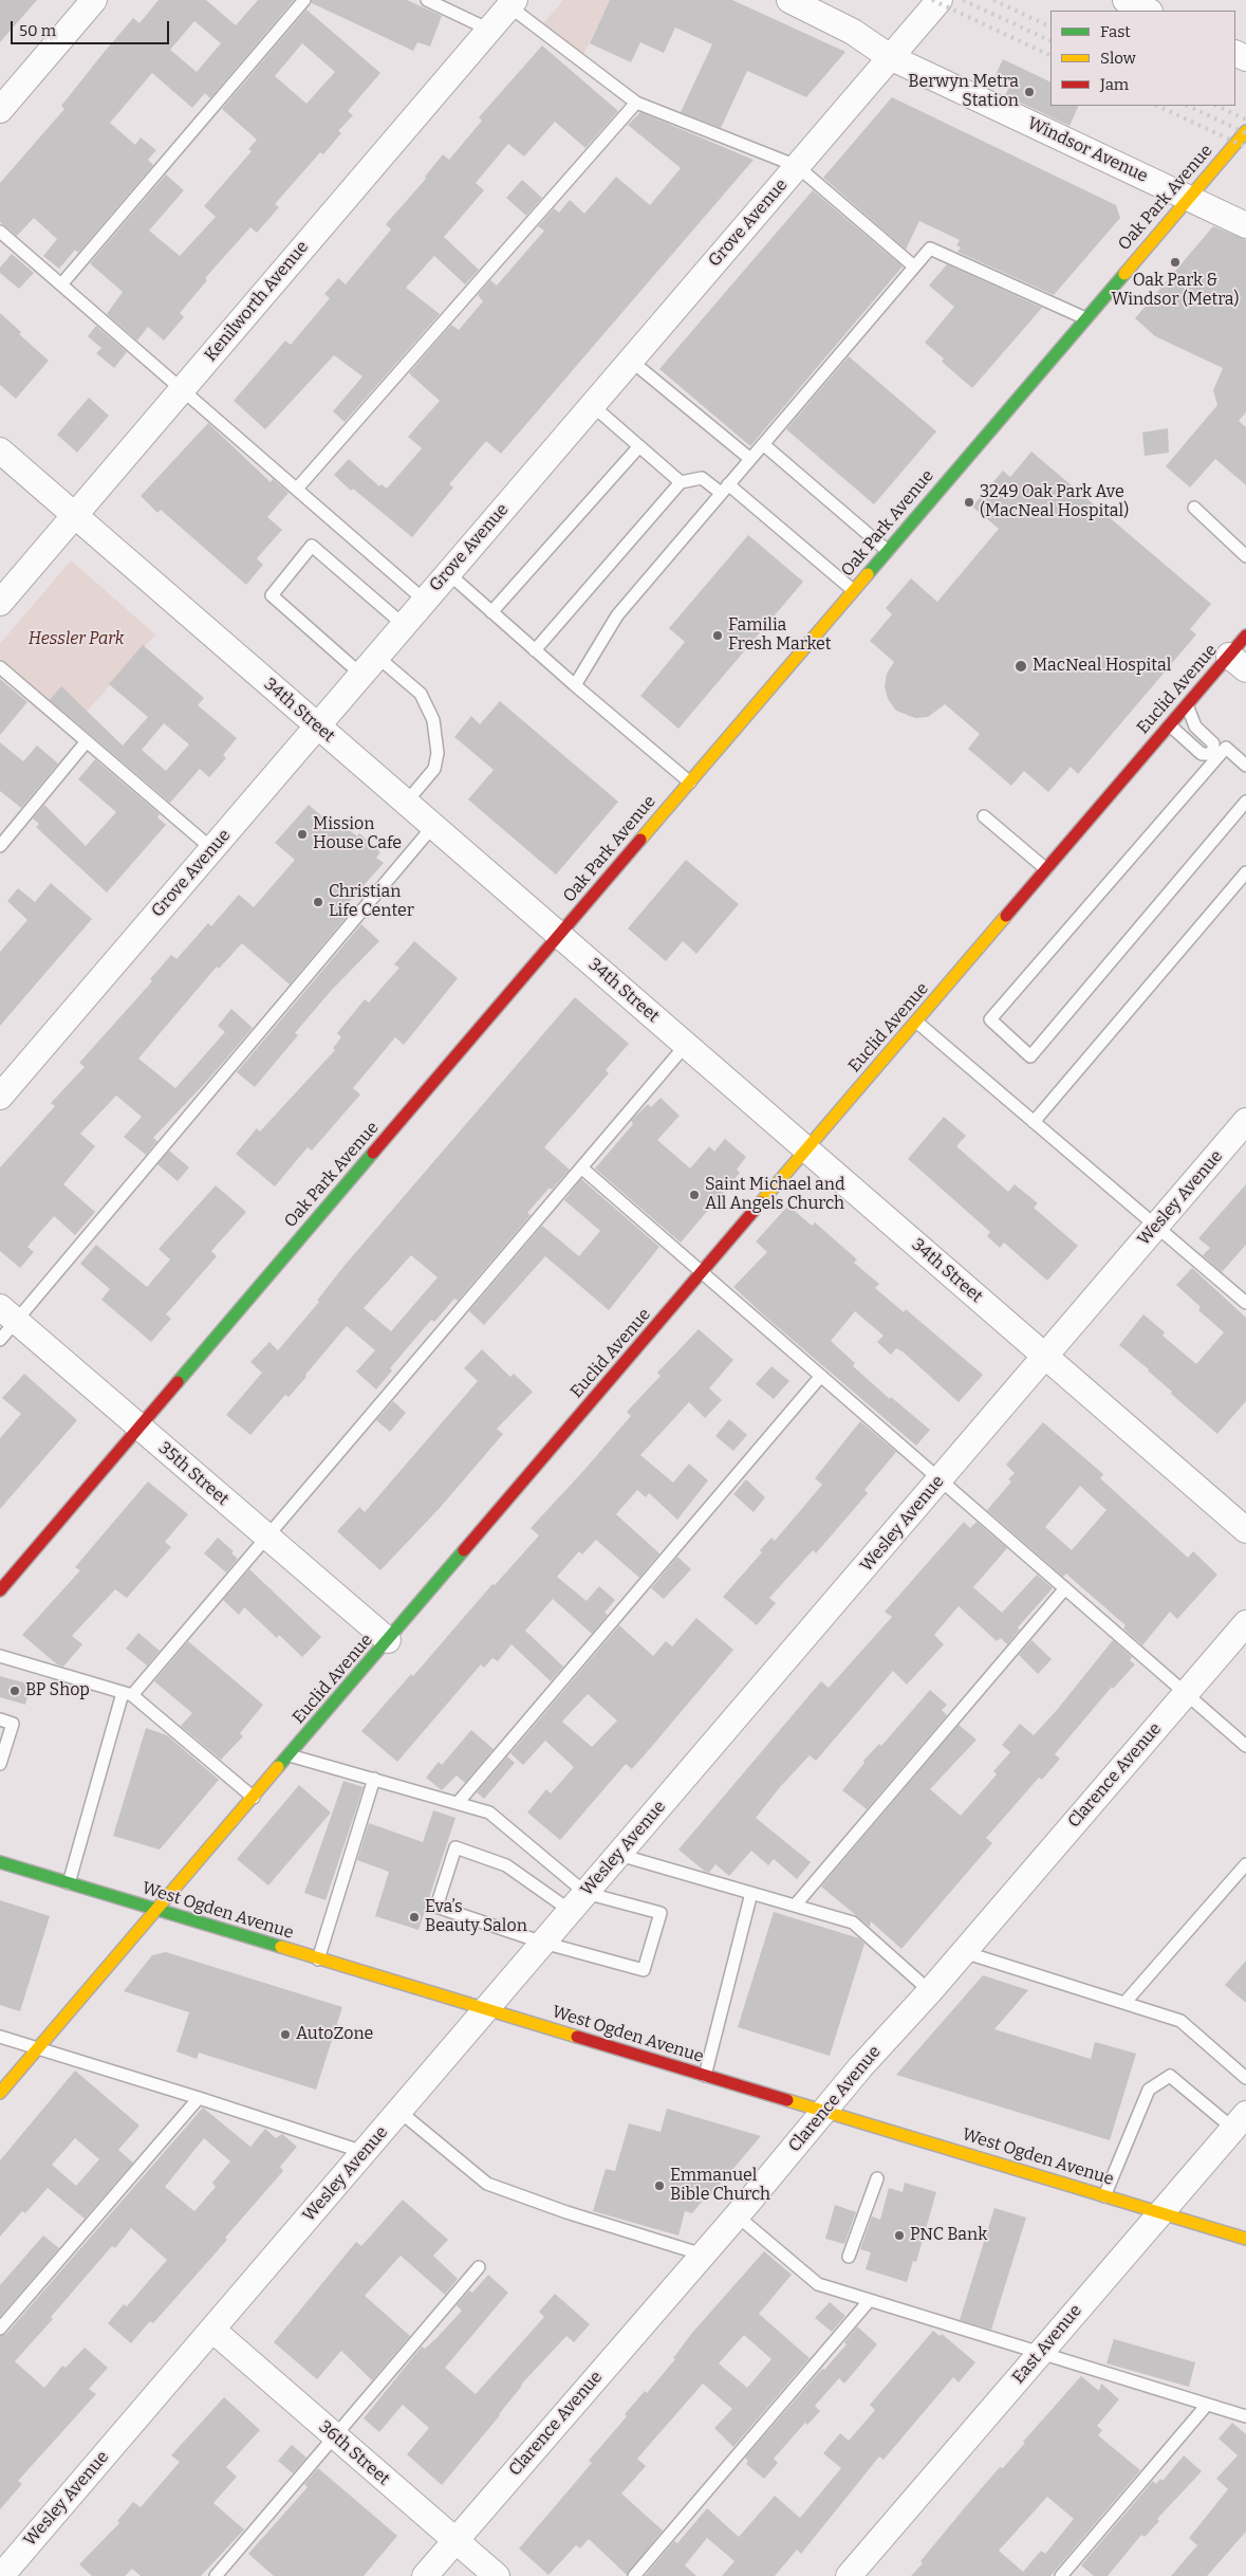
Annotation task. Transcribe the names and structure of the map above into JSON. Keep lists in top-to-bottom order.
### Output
{
  "streets": {
    "street": [
      "Windsor Avenue",
      "Oak Park Avenue",
      "Grove Avenue",
      "Kenilworth Avenue",
      "Euclid Avenue",
      "34th Street",
      "Wesley Avenue",
      "35th Street",
      "Clarence Avenue",
      "West Ogden Avenue",
      "East Avenue",
      "36th Street"
    ]
  },
  "crossings": [
    ["Windsor Avenue", "Oak Park Avenue"],
    ["Windsor Avenue", "Grove Avenue"],
    ["Oak Park Avenue", "34th Street"],
    ["Oak Park Avenue", "35th Street"],
    ["Grove Avenue", "34th Street"],
    ["Kenilworth Avenue", "34th Street"],
    ["Euclid Avenue", "34th Street"],
    ["Euclid Avenue", "35th Street"],
    ["Euclid Avenue", "West Ogden Avenue"],
    ["34th Street", "Wesley Avenue"],
    ["Wesley Avenue", "West Ogden Avenue"],
    ["Wesley Avenue", "36th Street"],
    ["Clarence Avenue", "West Ogden Avenue"],
    ["Clarence Avenue", "36th Street"],
    ["West Ogden Avenue", "East Avenue"]
  ],
  "parks": ["Hessler Park"],
  "places": [
    "Berwyn Metra Station",
    "Oak Park & Windsor (Metra)",
    "3249 Oak Park Ave (MacNeal Hospital)",
    "Familia Fresh Market",
    "MacNeal Hospital",
    "Mission House Cafe",
    "Christian Life Center",
    "Saint Michael and All Angels Church",
    "BP Shop",
    "Eva’s Beauty Salon",
    "AutoZone",
    "Emmanuel Bible Church",
    "PNC Bank"
  ],
  "legend": ["Fast", "Slow", "Jam"],
  "scale_bar": "50 m"
}
